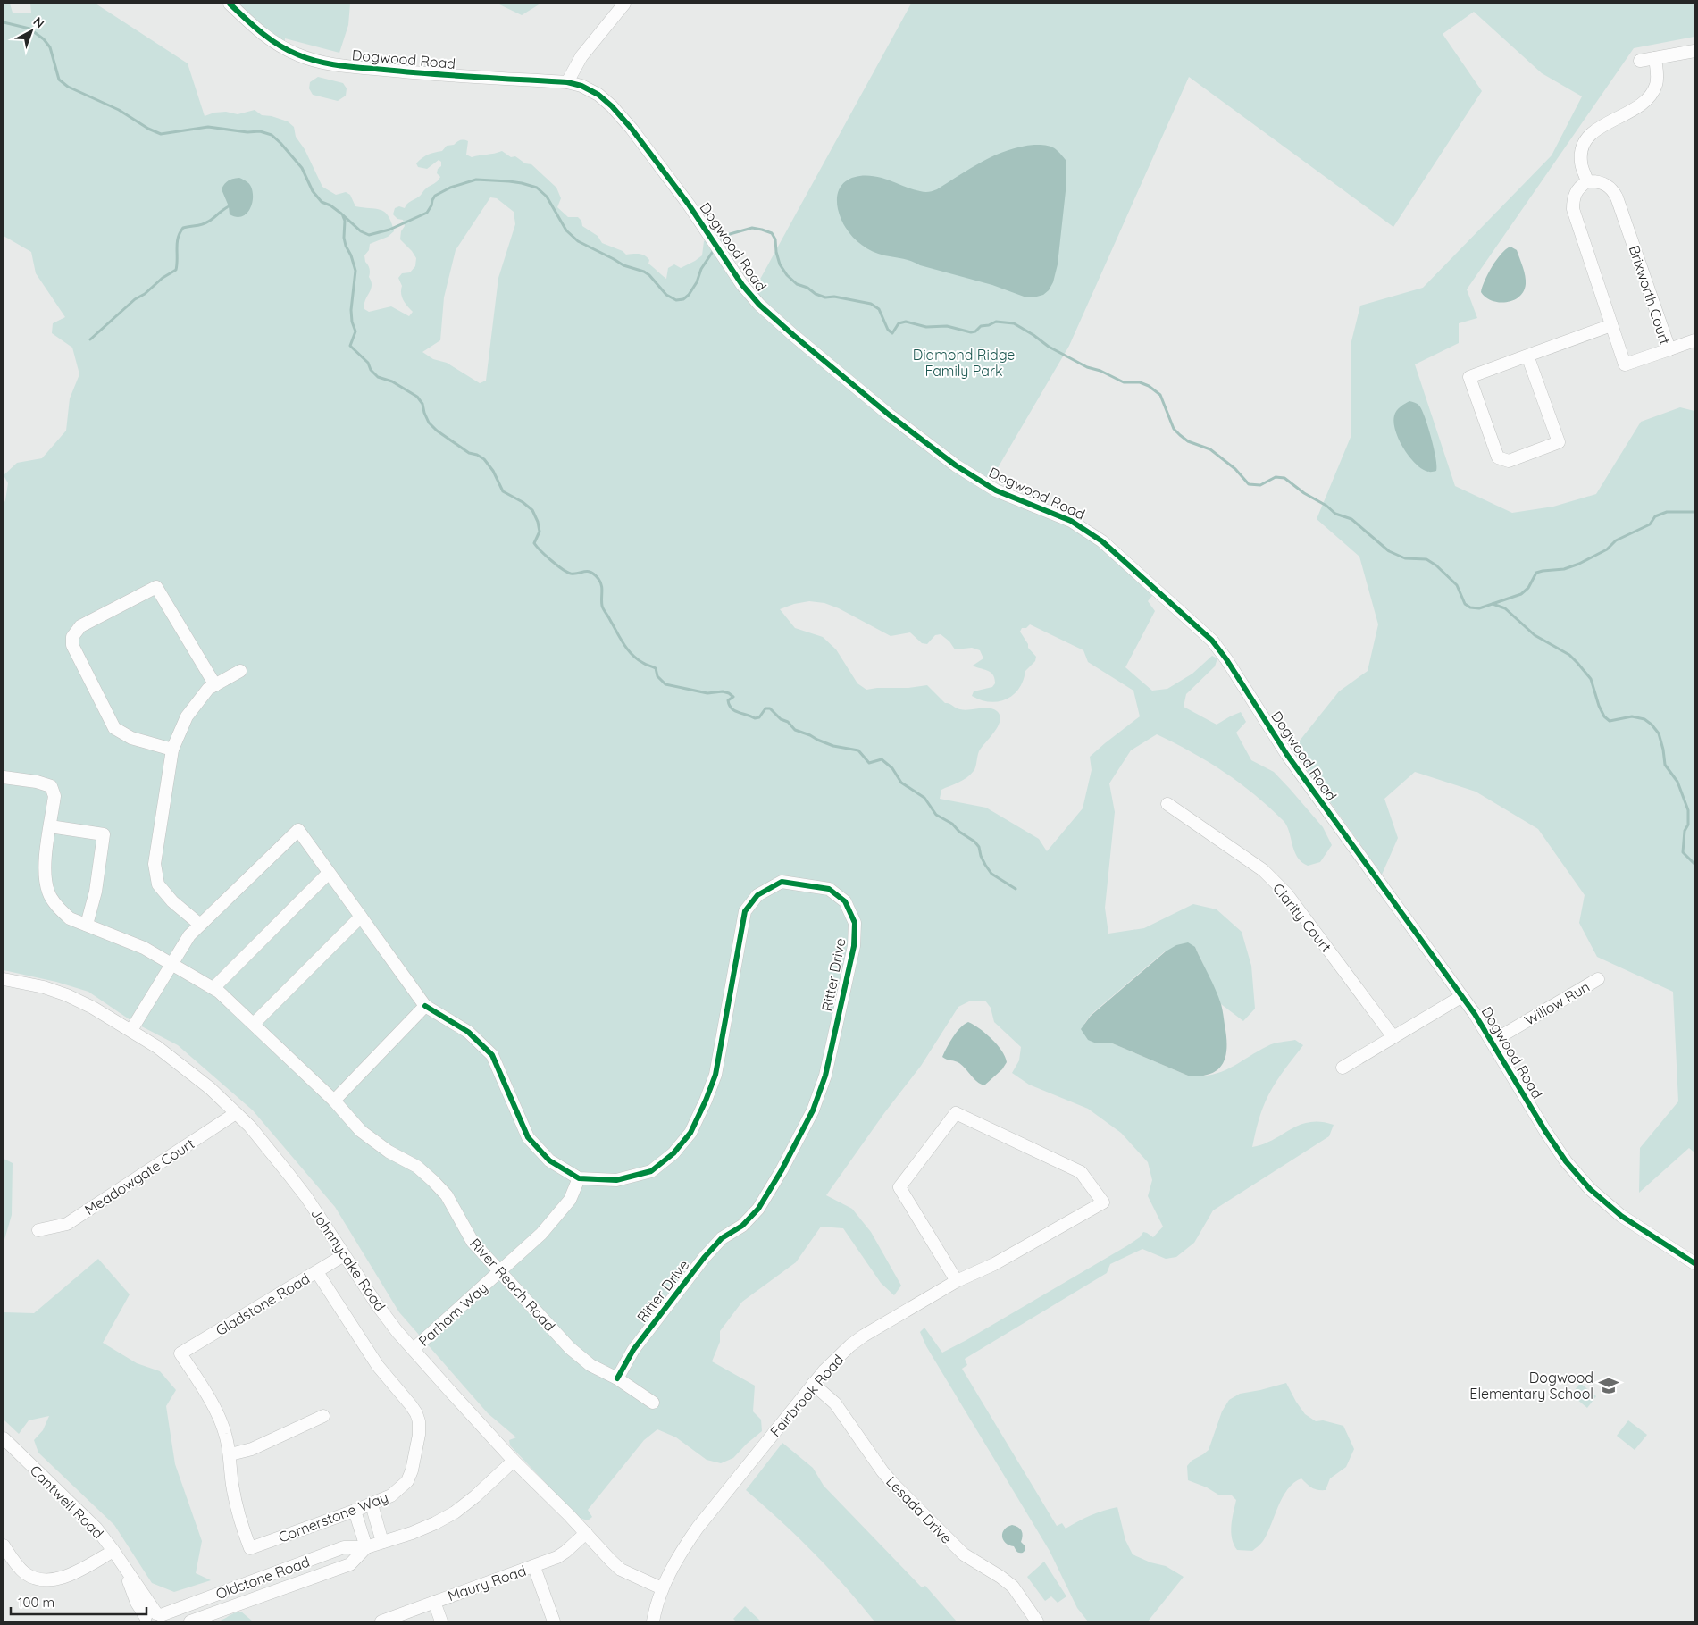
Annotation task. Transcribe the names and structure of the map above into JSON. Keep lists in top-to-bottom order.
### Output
{
  "streets": {
    "street": [
      "Dogwood Road",
      "Brixworth Court",
      "Clarity Court",
      "Ritter Drive",
      "Willow Run",
      "Meadowgate Court",
      "Johnnycake Road",
      "River Reach Road",
      "Gladstone Road",
      "Parham Way",
      "Fairbrook Road",
      "Cantwell Road",
      "Lesada Drive",
      "Cornerstone Way",
      "Oldstone Road",
      "Maury Road"
    ]
  },
  "crossings": [
    ["Dogwood Road", "Willow Run"],
    ["Ritter Drive", "River Reach Road"],
    ["Ritter Drive", "Parham Way"],
    ["Meadowgate Court", "Johnnycake Road"],
    ["Johnnycake Road", "Gladstone Road"],
    ["Johnnycake Road", "Parham Way"],
    ["Johnnycake Road", "Fairbrook Road"],
    ["Johnnycake Road", "Oldstone Road"],
    ["Johnnycake Road", "Maury Road"],
    ["River Reach Road", "Parham Way"],
    ["Gladstone Road", "Cornerstone Way"],
    ["Fairbrook Road", "Lesada Drive"],
    ["Cantwell Road", "Oldstone Road"]
  ],
  "parks": ["Diamond Ridge Family Park"],
  "places": {
    "school or university": ["Dogwood Elementary School"]
  },
  "scale_bar": "100 m",
  "north": "top right"
}
